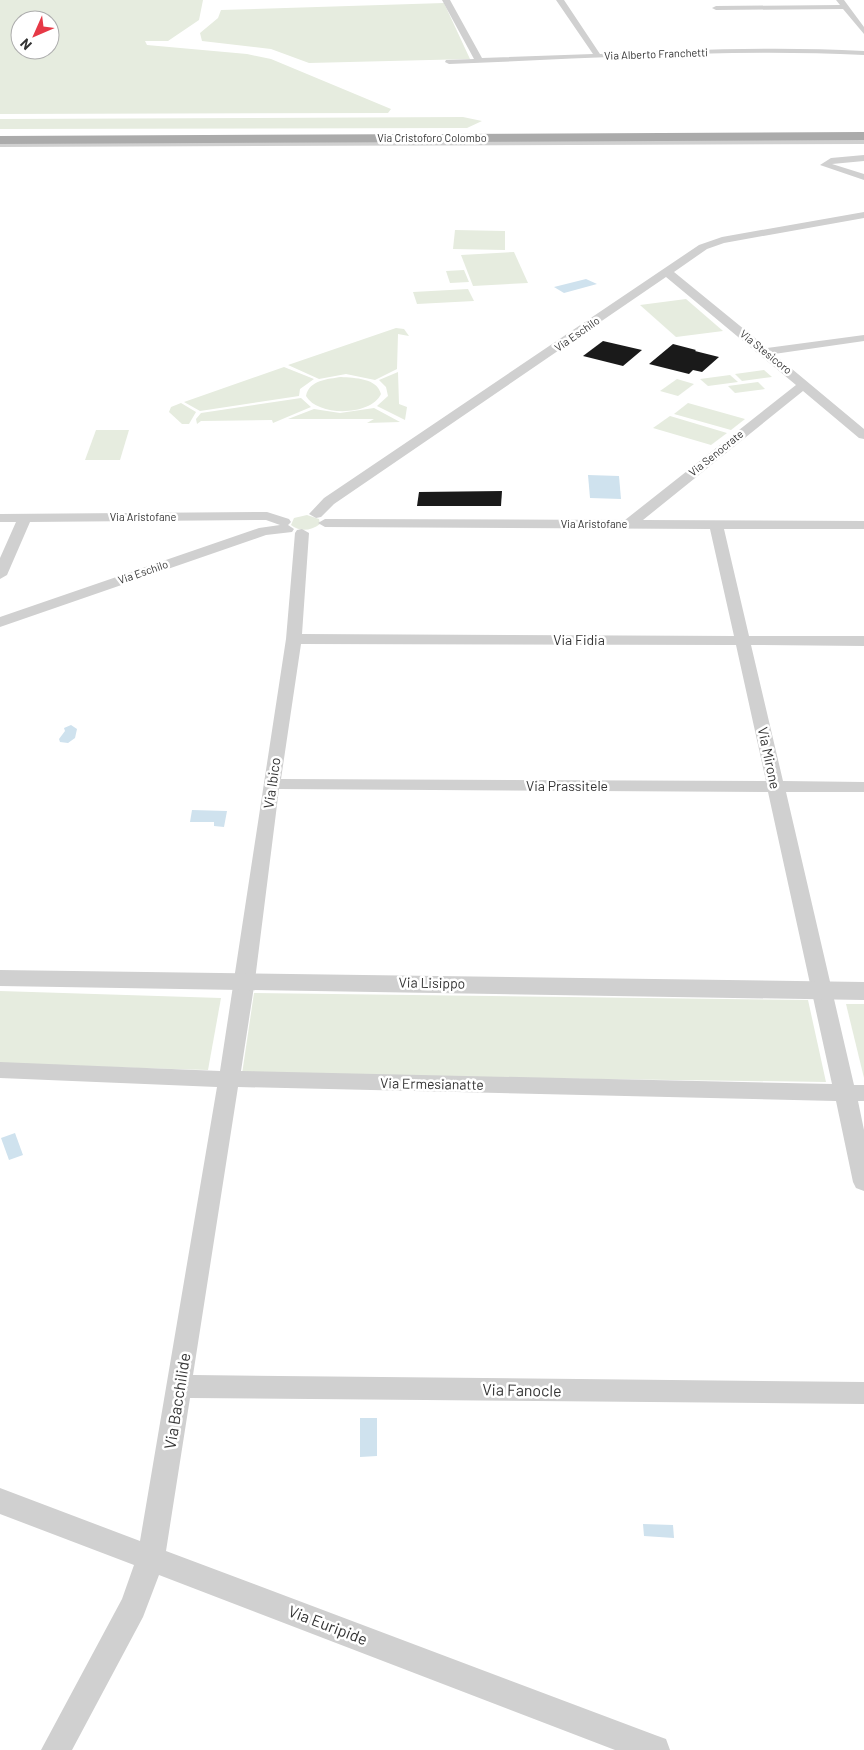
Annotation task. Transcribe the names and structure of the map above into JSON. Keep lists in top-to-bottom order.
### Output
{
  "streets": {
    "main road": ["Via Cristoforo Colombo"],
    "street": [
      "Via Alberto Franchetti",
      "Via Eschilo",
      "Via Stesicoro",
      "Via Senocrate",
      "Via Aristofane",
      "Via Fidia",
      "Via Mirone",
      "Via Ibico",
      "Via Prassitele",
      "Via Lisippo",
      "Via Ermesianatte",
      "Via Fanocle",
      "Via Bacchilide",
      "Via Euripide"
    ]
  },
  "crossings": [
    ["Via Eschilo", "Via Stesicoro"],
    ["Via Eschilo", "Via Aristofane"],
    ["Via Eschilo", "Via Ibico"],
    ["Via Stesicoro", "Via Senocrate"],
    ["Via Senocrate", "Via Aristofane"],
    ["Via Aristofane", "Via Mirone"],
    ["Via Aristofane", "Via Ibico"],
    ["Via Fidia", "Via Mirone"],
    ["Via Fidia", "Via Ibico"],
    ["Via Mirone", "Via Prassitele"],
    ["Via Mirone", "Via Lisippo"],
    ["Via Ibico", "Via Prassitele"],
    ["Via Ibico", "Via Lisippo"],
    ["Via Ibico", "Via Bacchilide"],
    ["Via Ermesianatte", "Via Bacchilide"],
    ["Via Fanocle", "Via Bacchilide"],
    ["Via Bacchilide", "Via Euripide"]
  ],
  "north": "bottom left"
}
